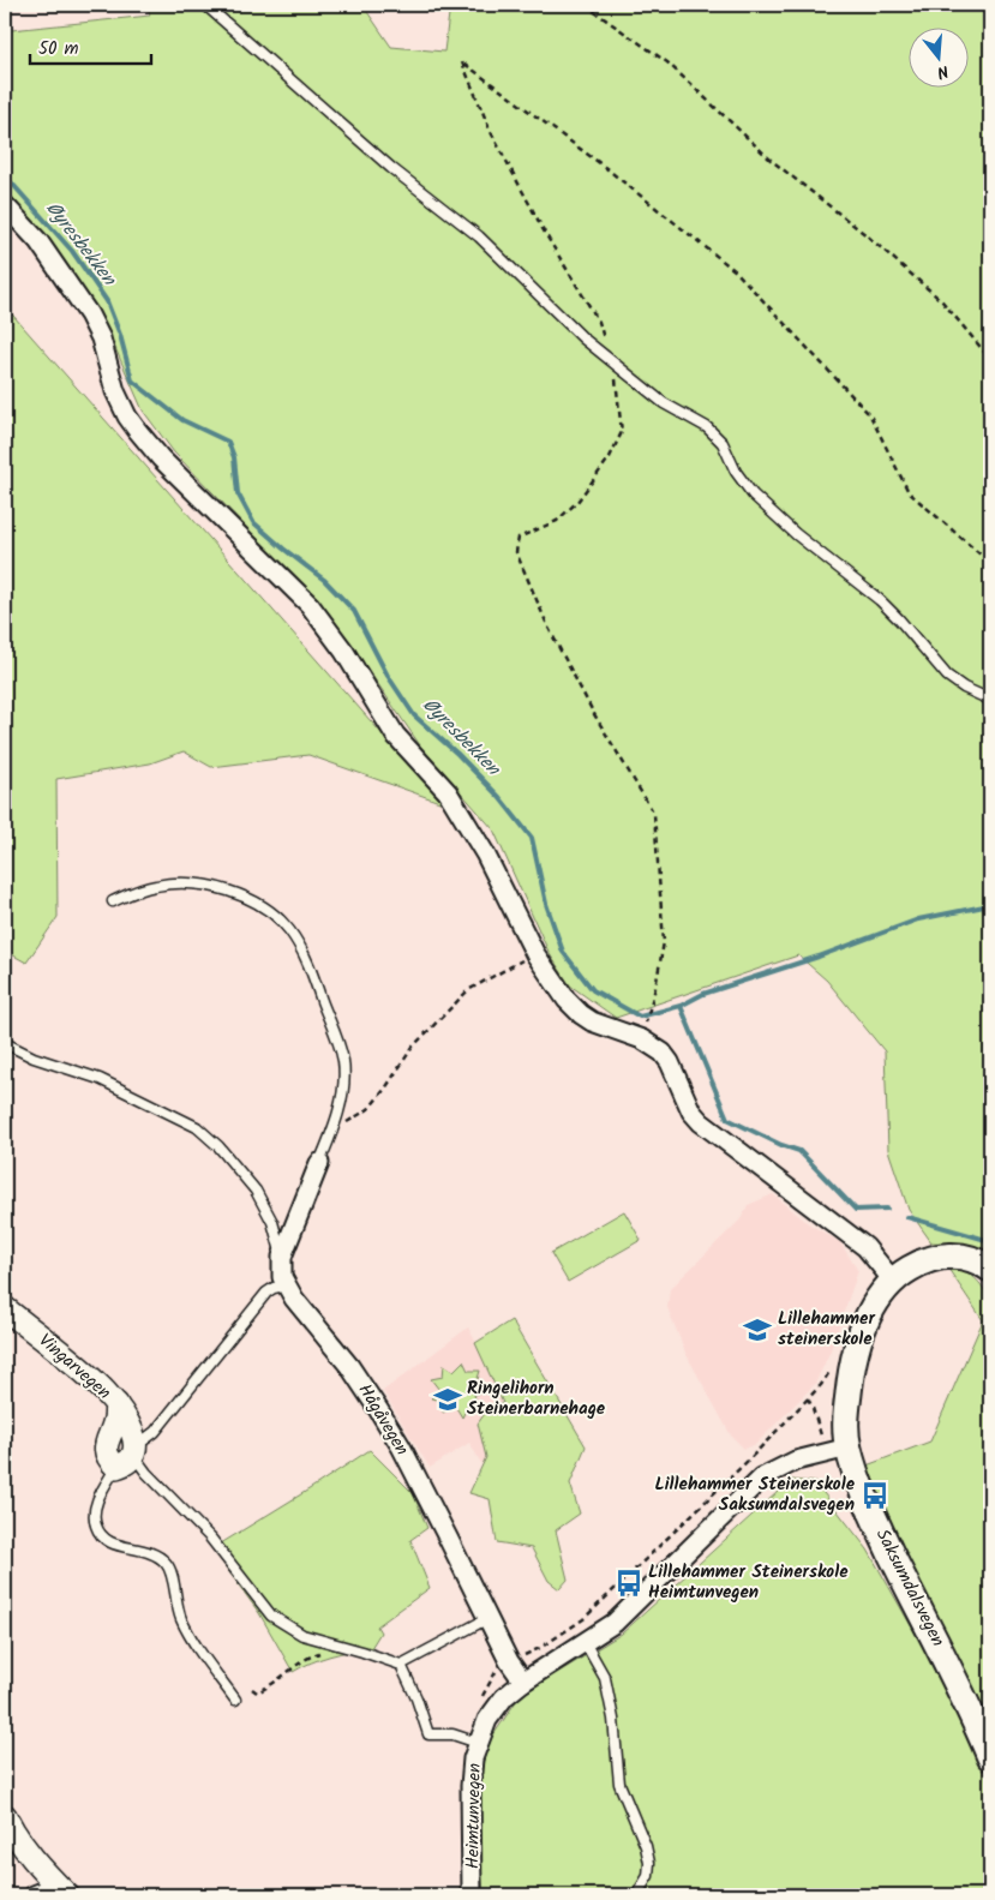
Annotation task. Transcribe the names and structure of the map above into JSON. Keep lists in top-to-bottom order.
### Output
{
  "streets": {
    "main road": ["Saksumdalsvegen"],
    "street": ["Vingarvegen", "Hågåvegen", "Heimtunvegen"]
  },
  "crossings": [
    ["Hågåvegen", "Heimtunvegen"],
    ["Saksumdalsvegen", "Heimtunvegen"]
  ],
  "water": ["Øyresbekken"],
  "places": {
    "school or university": ["Lillehammer steinerskole", "Ringelihorn Steinerbarnehage"],
    "bus stop": ["Lillehammer Steinerskole Saksumdalsvegen", "Lillehammer Steinerskole Heimtunvegen"]
  },
  "scale_bar": "50 m",
  "north": "bottom"
}
